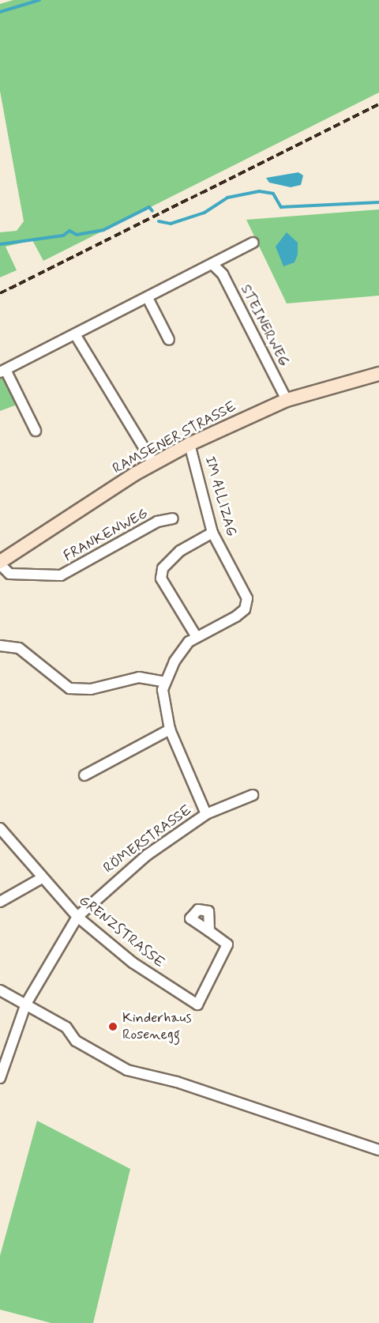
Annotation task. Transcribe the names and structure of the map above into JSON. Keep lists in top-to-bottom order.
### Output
{
  "streets": {
    "main road": ["RAMSENER STRASSE"],
    "street": [
      "STEINERWEG",
      "IM ALLIZAG",
      "FRANKENWEG",
      "RÖMERSTRASSE",
      "GRENZSTRASSE"
    ]
  },
  "crossings": [
    ["STEINERWEG", "RAMSENER STRASSE"],
    ["RAMSENER STRASSE", "IM ALLIZAG"],
    ["RAMSENER STRASSE", "FRANKENWEG"],
    ["RÖMERSTRASSE", "GRENZSTRASSE"]
  ],
  "places": ["Kinderhaus Rosenegg"]
}
